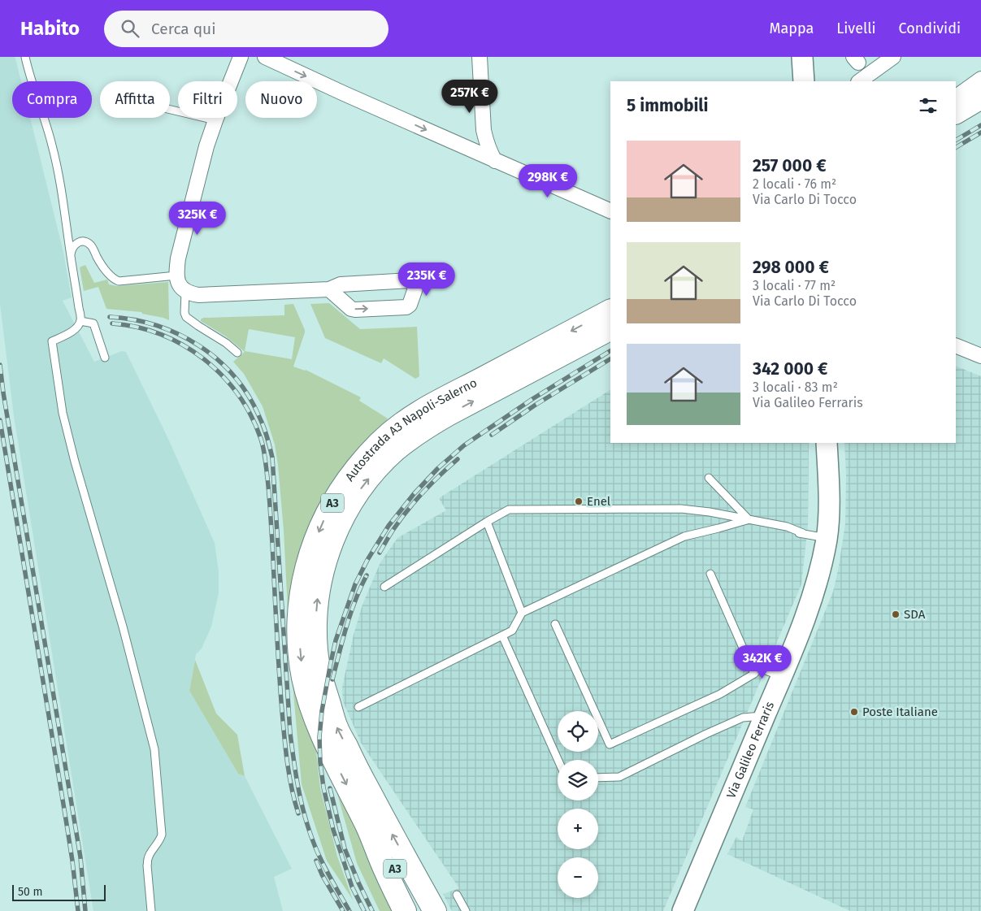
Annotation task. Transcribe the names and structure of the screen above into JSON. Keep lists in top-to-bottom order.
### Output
{
  "streets": {
    "highway": ["Autostrada A3 Napoli-Salerno", "A3"],
    "main road": ["Via Galileo Ferraris"]
  },
  "crossings": [
    ["Autostrada A3 Napoli-Salerno", "A3"]
  ],
  "places": ["Enel", "SDA", "Poste Italiane"],
  "scale_bar": "50 m",
  "page": {
    "header": "Habito",
    "search": "Cerca qui",
    "nav": ["Mappa", "Livelli", "Condividi"],
    "price": [
      "257K €",
      "298K €",
      "325K €",
      "235K €",
      "342K €"
    ],
    "chip": [
      "Compra",
      "Affitta",
      "Filtri",
      "Nuovo"
    ],
    "heading": "5 immobili",
    "list": [
      {
        "name": "257 000 €",
        "note": "2 locali · 76 m² · Via Carlo Di Tocco"
      },
      {
        "name": "298 000 €",
        "note": "3 locali · 77 m² · Via Carlo Di Tocco"
      },
      {
        "name": "342 000 €",
        "note": "3 locali · 83 m² · Via Galileo Ferraris"
      }
    ],
    "map_buttons": ["+", "−"],
    "scale": "50 m"
  }
}
